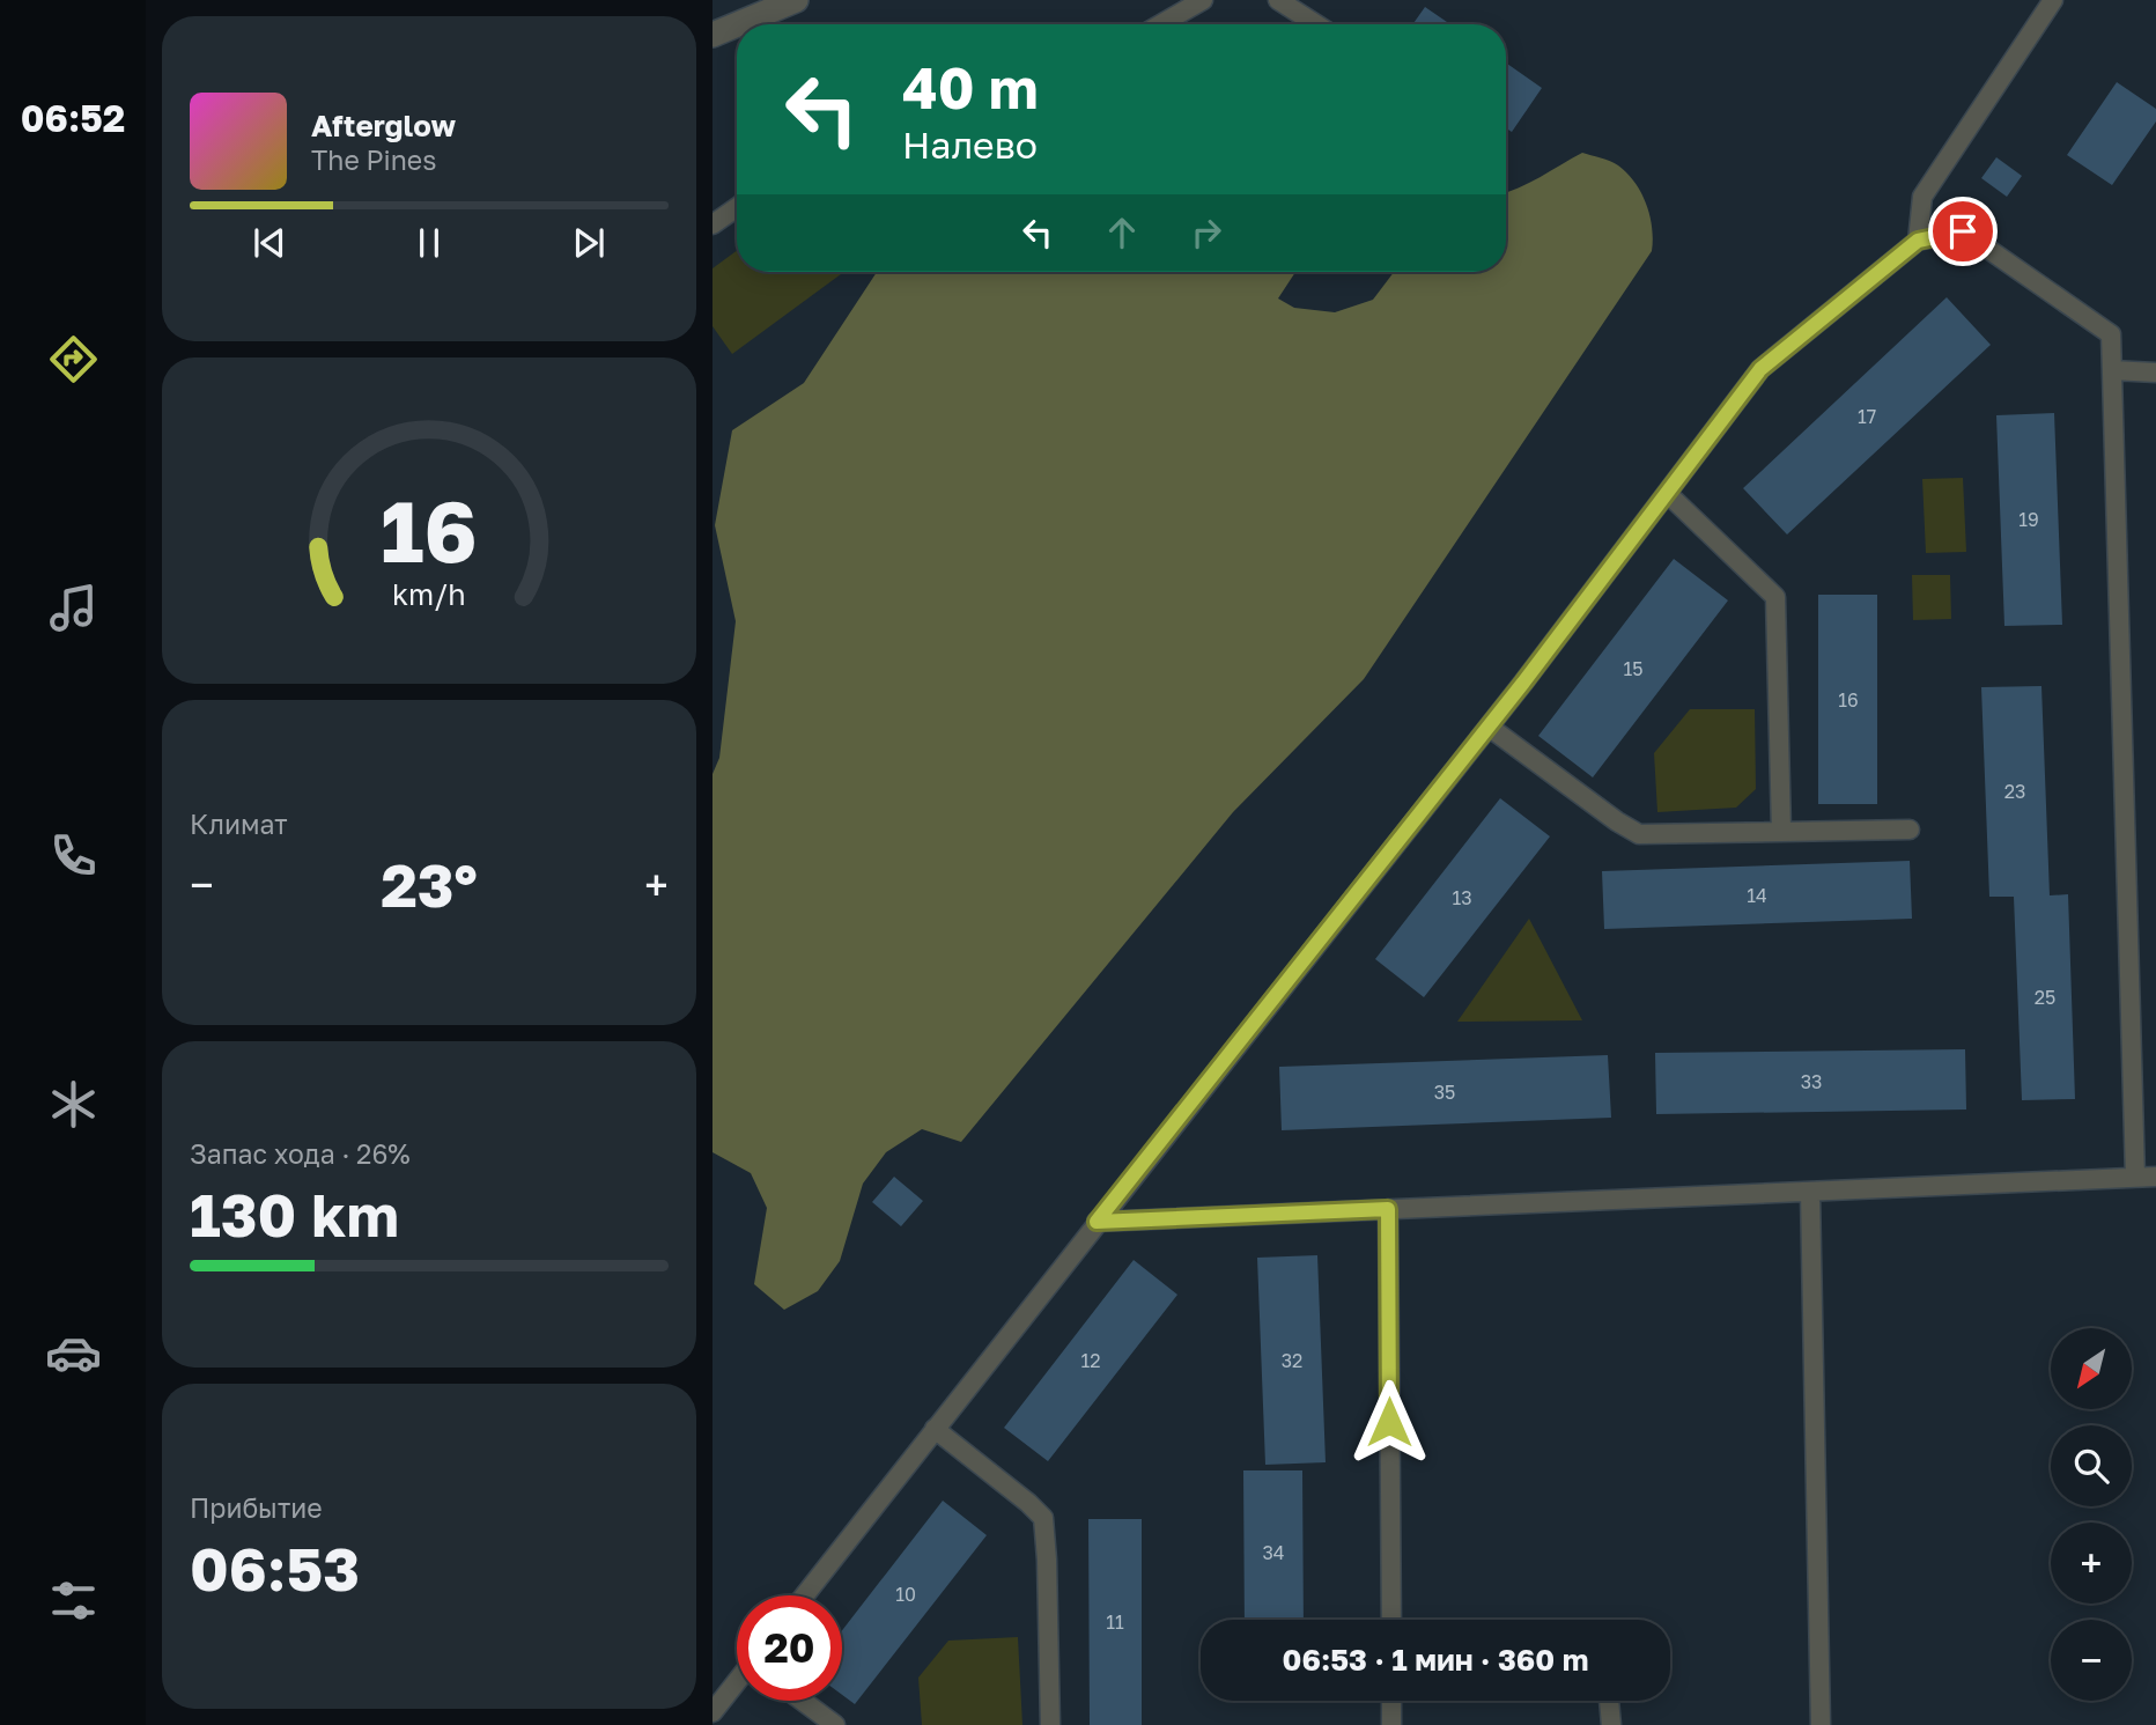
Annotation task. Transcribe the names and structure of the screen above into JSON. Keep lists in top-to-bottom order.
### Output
{
  "house_numbers": [
    "17",
    "19",
    "15",
    "16",
    "23",
    "14",
    "13",
    "25",
    "33",
    "35",
    "12",
    "32",
    "34",
    "10",
    "11"
  ],
  "north": "bottom left",
  "page": {
    "tabs": "06:52",
    "turn": ["40 m", "Налево"],
    "song": ["Afterglow", "The Pines"],
    "tile": [
      "Климат",
      ["Запас хода · 26%", "130 km"],
      ["Прибытие", "06:53"]
    ],
    "heat": ["−", "23°", "+"],
    "map_buttons": ["+", "−"],
    "limit": "20",
    "trip": "06:53 · 1 мин · 360 m",
    "gauge": ["16", "km/h"]
  }
}
